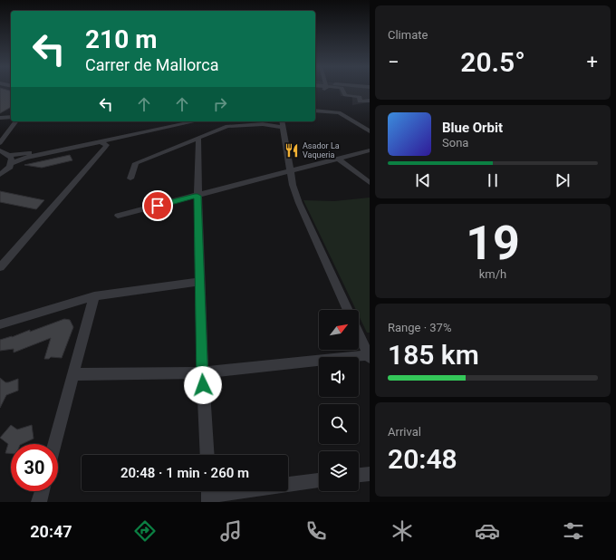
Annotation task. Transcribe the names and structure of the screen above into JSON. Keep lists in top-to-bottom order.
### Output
{
  "places": {
    "restaurant": ["Asador La Vaqueria"]
  },
  "north": "top right",
  "page": {
    "tile": [
      "Climate",
      ["19", "km/h"],
      ["Range · 37%", "185 km"],
      ["Arrival", "20:48"]
    ],
    "turn": ["210 m", "Carrer de Mallorca"],
    "heat": ["−", "20.5°", "+"],
    "song": ["Blue Orbit", "Sona"],
    "limit": "30",
    "trip": "20:48 · 1 min · 260 m",
    "tabs": "20:47"
  }
}
